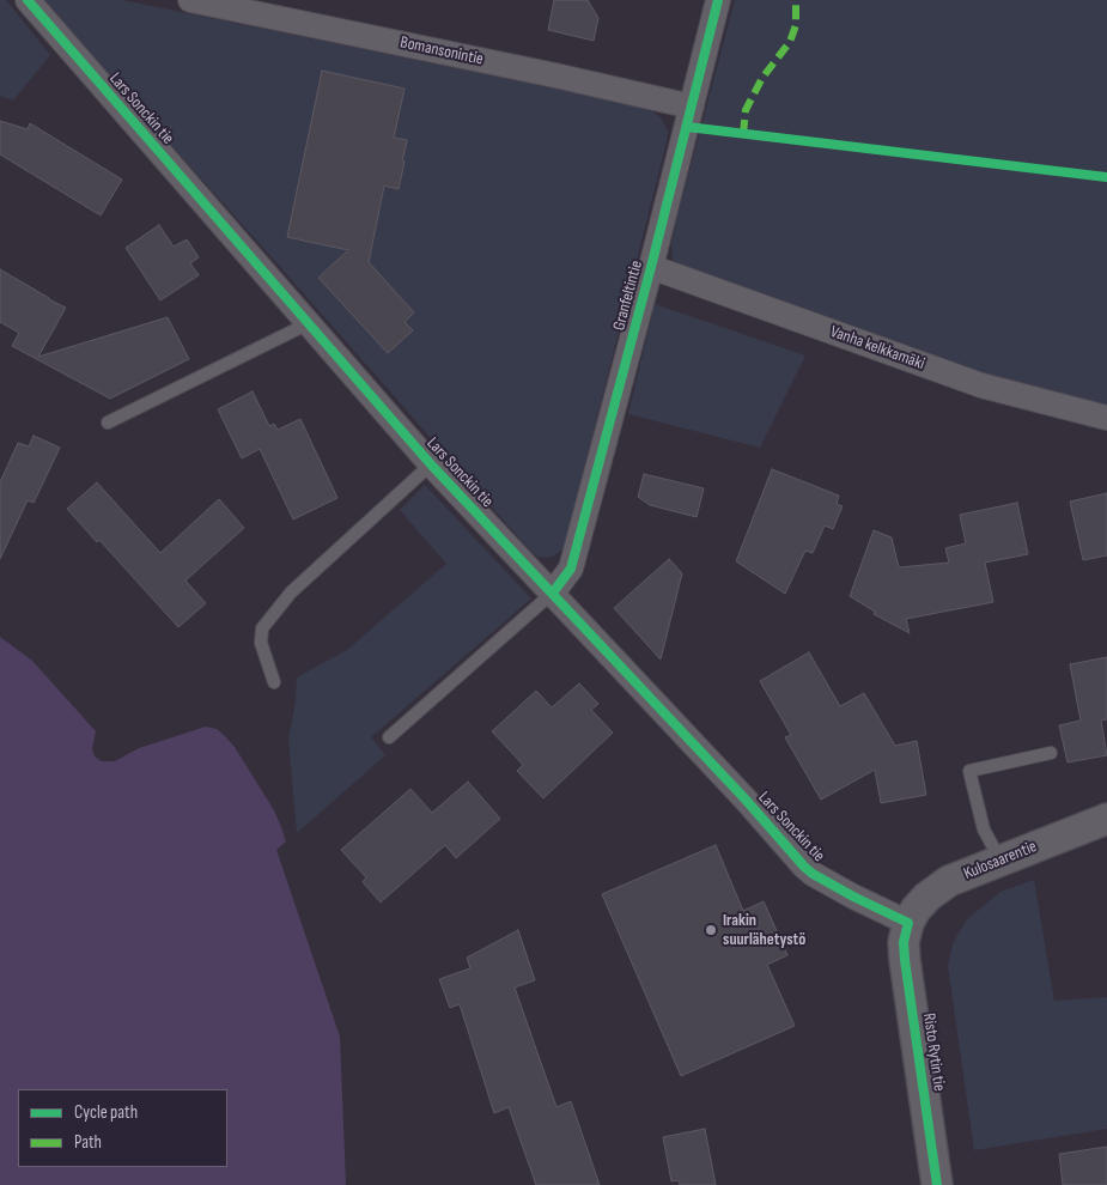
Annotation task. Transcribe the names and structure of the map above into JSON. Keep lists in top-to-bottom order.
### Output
{
  "streets": {
    "street": [
      "Bomansonintie",
      "Lars Sonckin tie",
      "Granfeltintie",
      "Vanha kelkkamäki",
      "Kulosaarentie",
      "Risto Rytin tie"
    ]
  },
  "crossings": [
    ["Bomansonintie", "Granfeltintie"],
    ["Lars Sonckin tie", "Granfeltintie"],
    ["Lars Sonckin tie", "Kulosaarentie"],
    ["Lars Sonckin tie", "Risto Rytin tie"],
    ["Granfeltintie", "Vanha kelkkamäki"],
    ["Kulosaarentie", "Risto Rytin tie"]
  ],
  "places": ["Irakin suurlähetystö"],
  "legend": ["Cycle path", "Path"]
}
